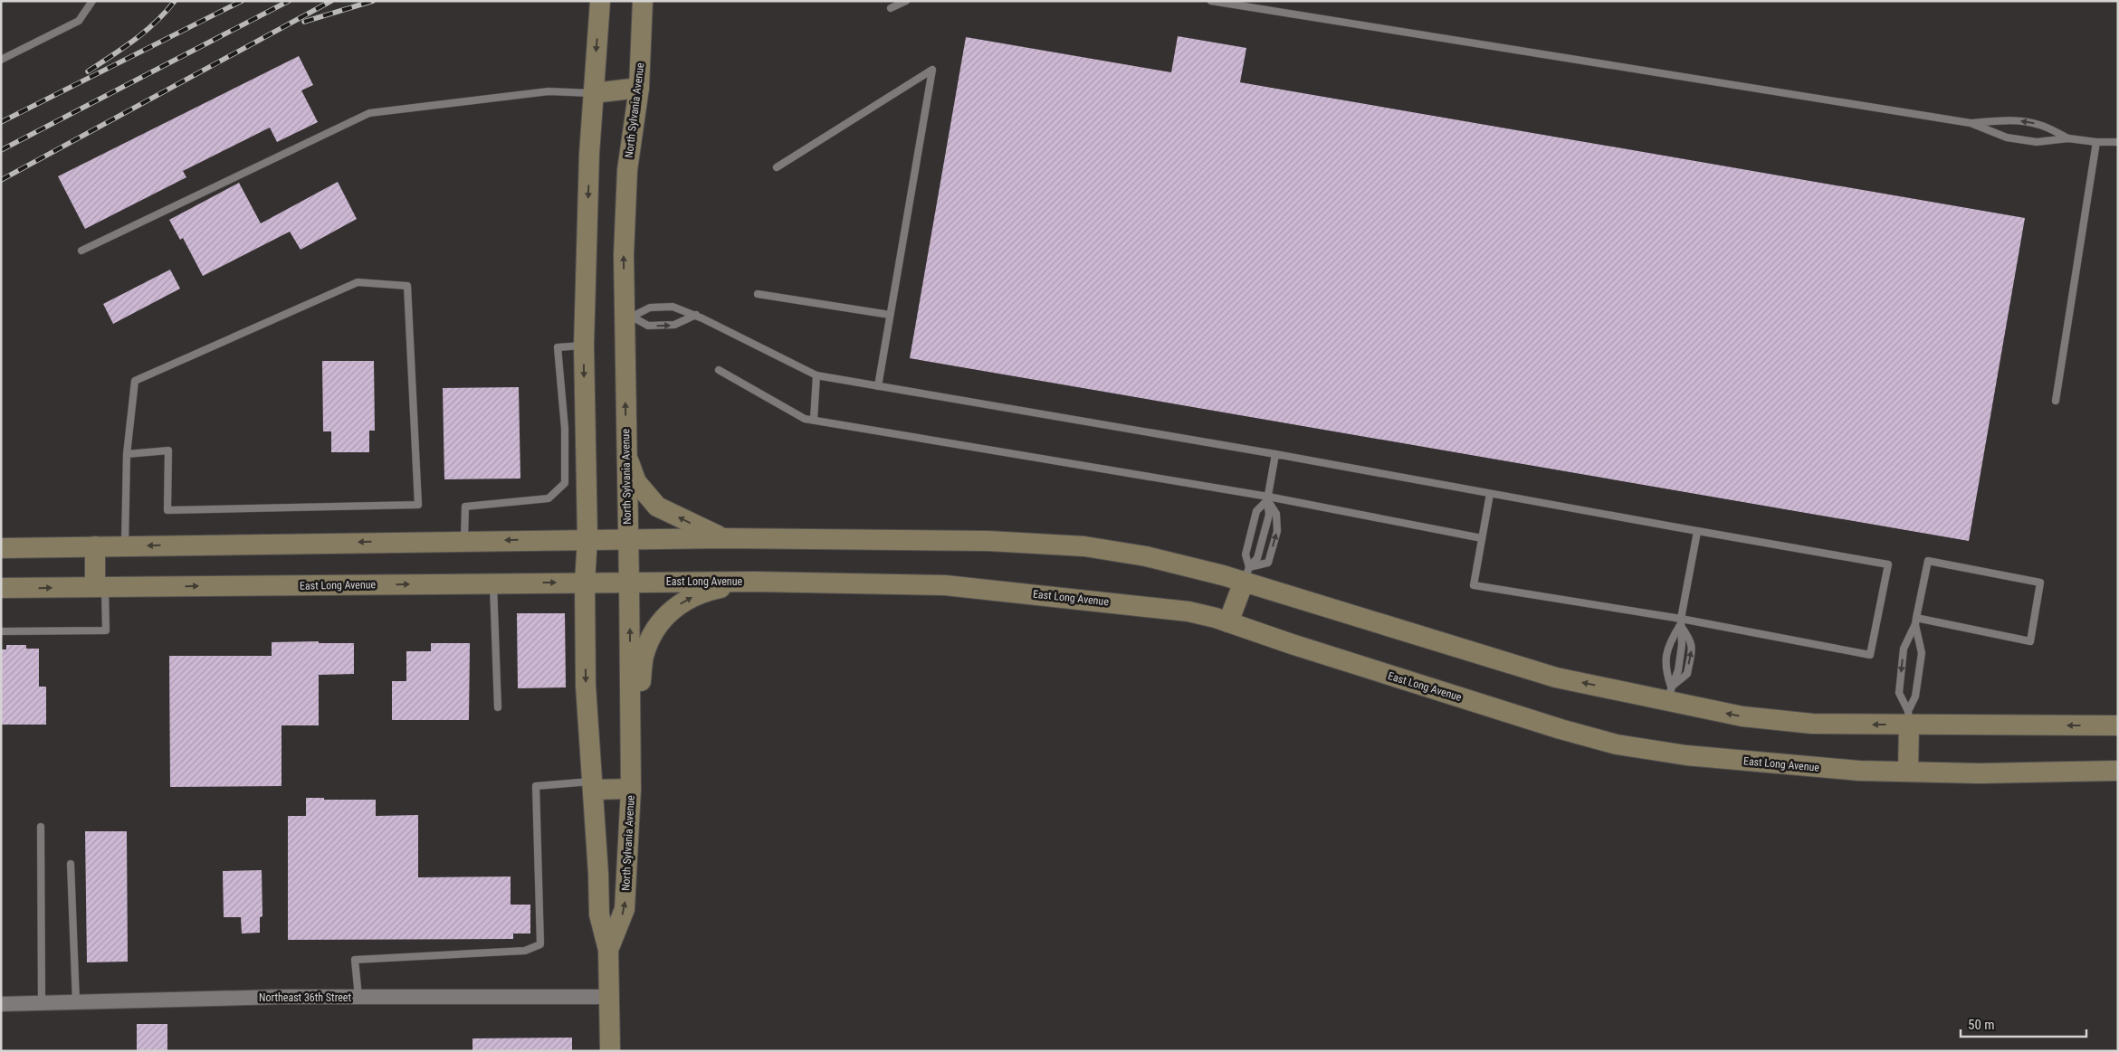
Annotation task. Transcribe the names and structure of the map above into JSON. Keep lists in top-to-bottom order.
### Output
{
  "streets": {
    "main road": ["North Sylvania Avenue", "East Long Avenue"],
    "street": ["Northeast 36th Street"]
  },
  "crossings": [
    ["North Sylvania Avenue", "East Long Avenue"],
    ["North Sylvania Avenue", "Northeast 36th Street"]
  ],
  "scale_bar": "50 m"
}
